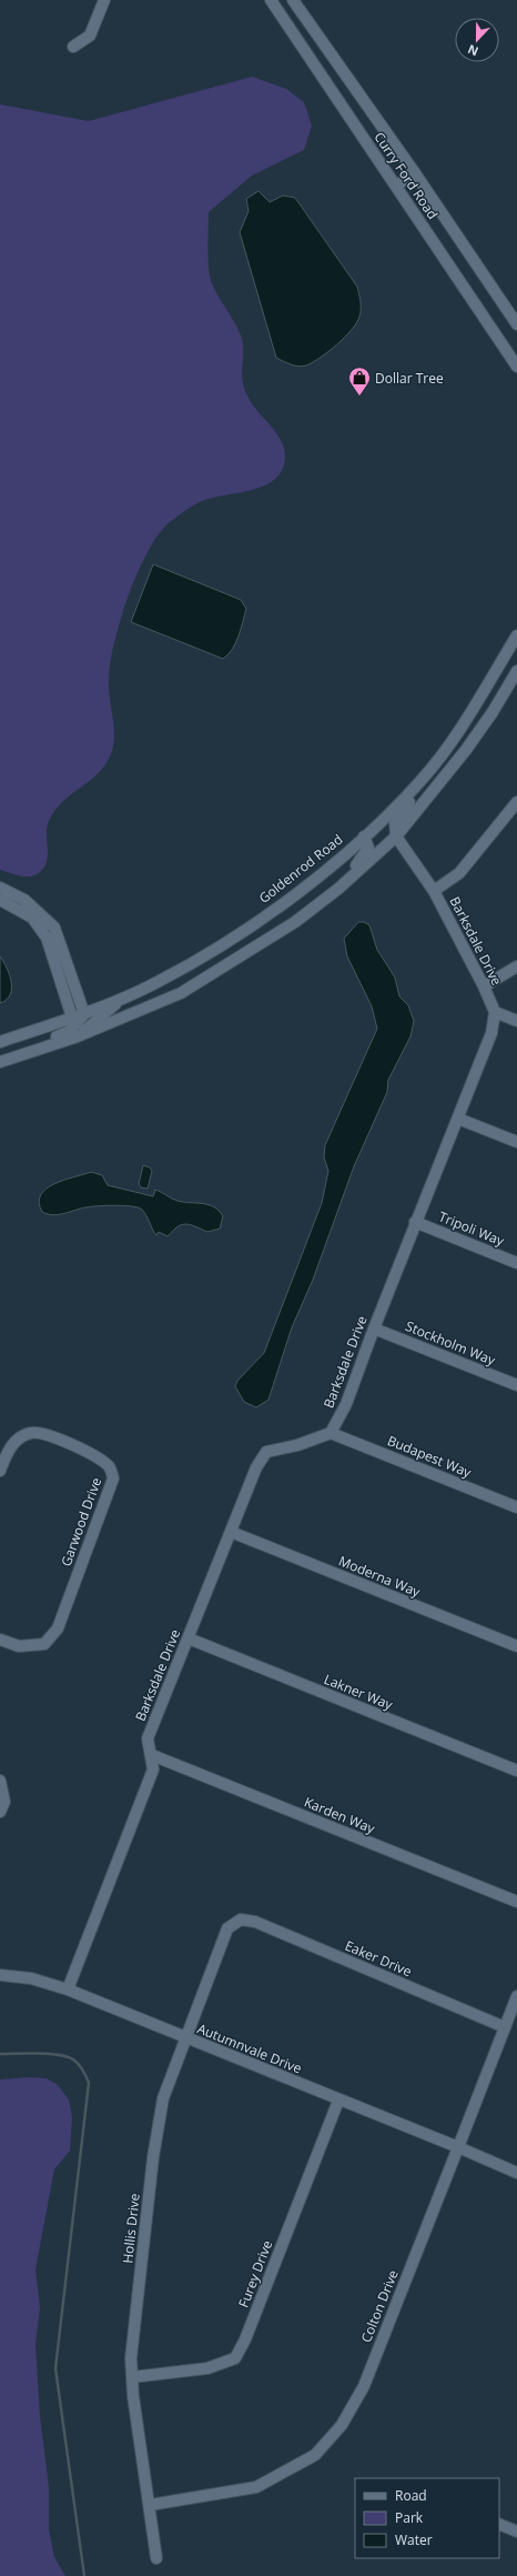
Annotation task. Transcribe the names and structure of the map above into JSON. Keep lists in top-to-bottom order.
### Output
{
  "streets": {
    "street": [
      "Curry Ford Road",
      "Goldenrod Road",
      "Barksdale Drive",
      "Tripoli Way",
      "Stockholm Way",
      "Budapest Way",
      "Garwood Drive",
      "Moderna Way",
      "Lakner Way",
      "Karden Way",
      "Eaker Drive",
      "Autumnvale Drive",
      "Hollis Drive",
      "Furey Drive",
      "Colton Drive"
    ]
  },
  "crossings": [
    ["Barksdale Drive", "Tripoli Way"],
    ["Barksdale Drive", "Stockholm Way"],
    ["Barksdale Drive", "Budapest Way"],
    ["Barksdale Drive", "Moderna Way"],
    ["Barksdale Drive", "Lakner Way"],
    ["Barksdale Drive", "Karden Way"],
    ["Barksdale Drive", "Autumnvale Drive"],
    ["Eaker Drive", "Hollis Drive"],
    ["Eaker Drive", "Colton Drive"],
    ["Autumnvale Drive", "Hollis Drive"],
    ["Autumnvale Drive", "Furey Drive"],
    ["Autumnvale Drive", "Colton Drive"],
    ["Hollis Drive", "Furey Drive"],
    ["Hollis Drive", "Colton Drive"]
  ],
  "places": {
    "shop": ["Dollar Tree"]
  },
  "legend": ["Road", "Park", "Water"],
  "north": "bottom"
}
